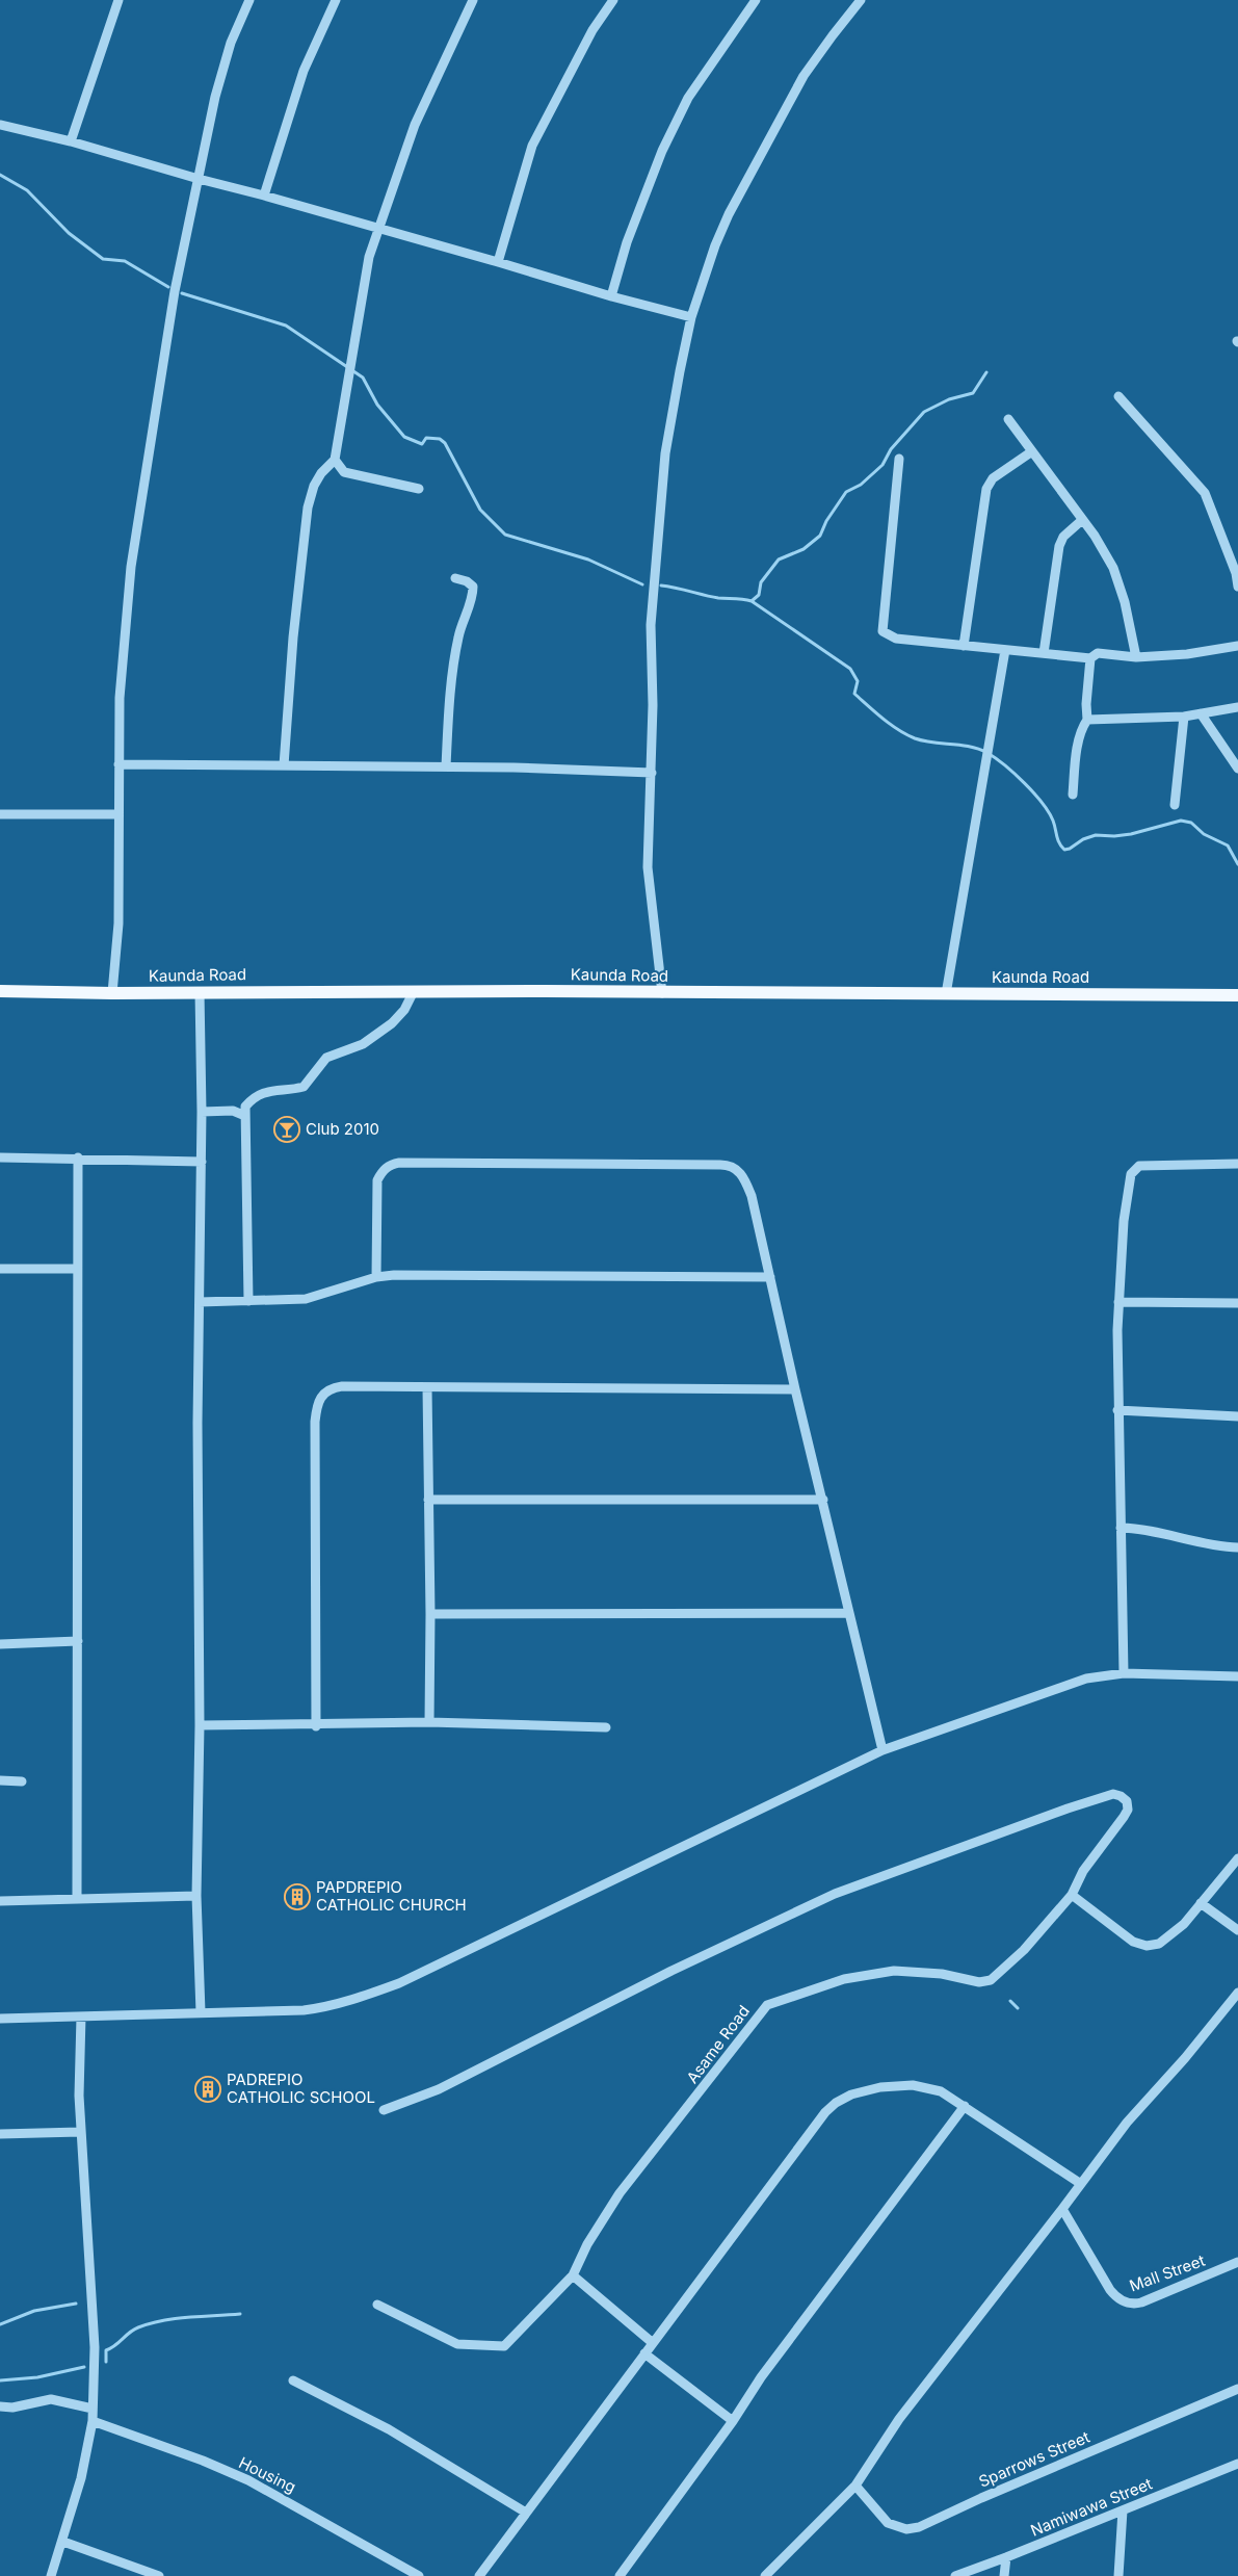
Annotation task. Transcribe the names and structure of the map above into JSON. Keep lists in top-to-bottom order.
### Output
{
  "streets": {
    "main road": ["Kaunda Road"],
    "street": [
      "Asame Road",
      "Mall Street",
      "Sparrows Street",
      "Housing",
      "Namiwawa Street"
    ]
  },
  "places": {
    "bar": ["Club 2010"],
    "building": ["PAPDREPIO CATHOLIC CHURCH", "PADREPIO CATHOLIC SCHOOL"]
  }
}
